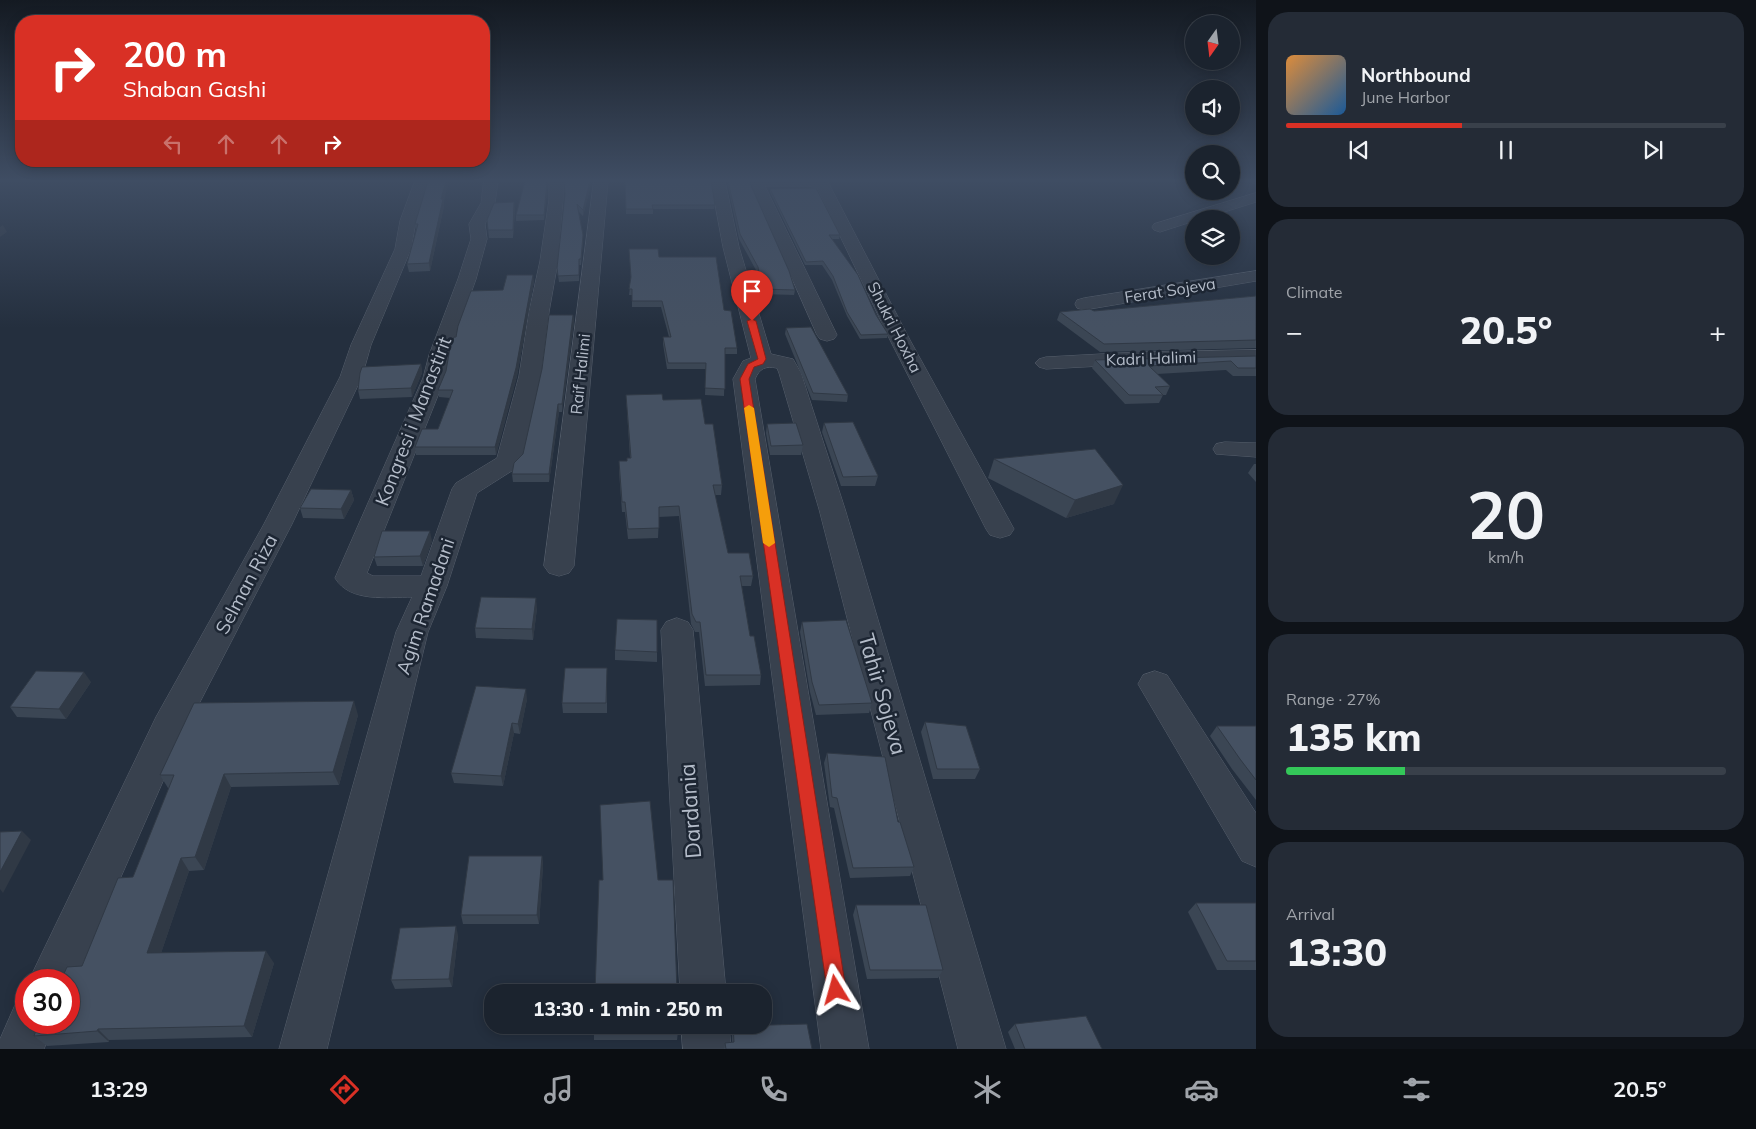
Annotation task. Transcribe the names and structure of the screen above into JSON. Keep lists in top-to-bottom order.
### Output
{
  "streets": {
    "street": [
      "Ferat Sojeva",
      "Shukri Hoxha",
      "Kadri Halimi",
      "Raif Halimi",
      "Kongresi i Manastirit",
      "Selman Riza",
      "Agim Ramadani",
      "Tahir Sojeva",
      "Dardania"
    ]
  },
  "crossings": [
    ["Kongresi i Manastirit", "Agim Ramadani"]
  ],
  "north": "bottom",
  "page": {
    "turn": ["200 m", "Shaban Gashi"],
    "song": ["Northbound", "June Harbor"],
    "tile": [
      "Climate",
      ["20", "km/h"],
      ["Range · 27%", "135 km"],
      ["Arrival", "13:30"]
    ],
    "heat": ["−", "20.5°", "+"],
    "limit": "30",
    "trip": "13:30 · 1 min · 250 m",
    "tabs": ["13:29", "20.5°"]
  }
}
